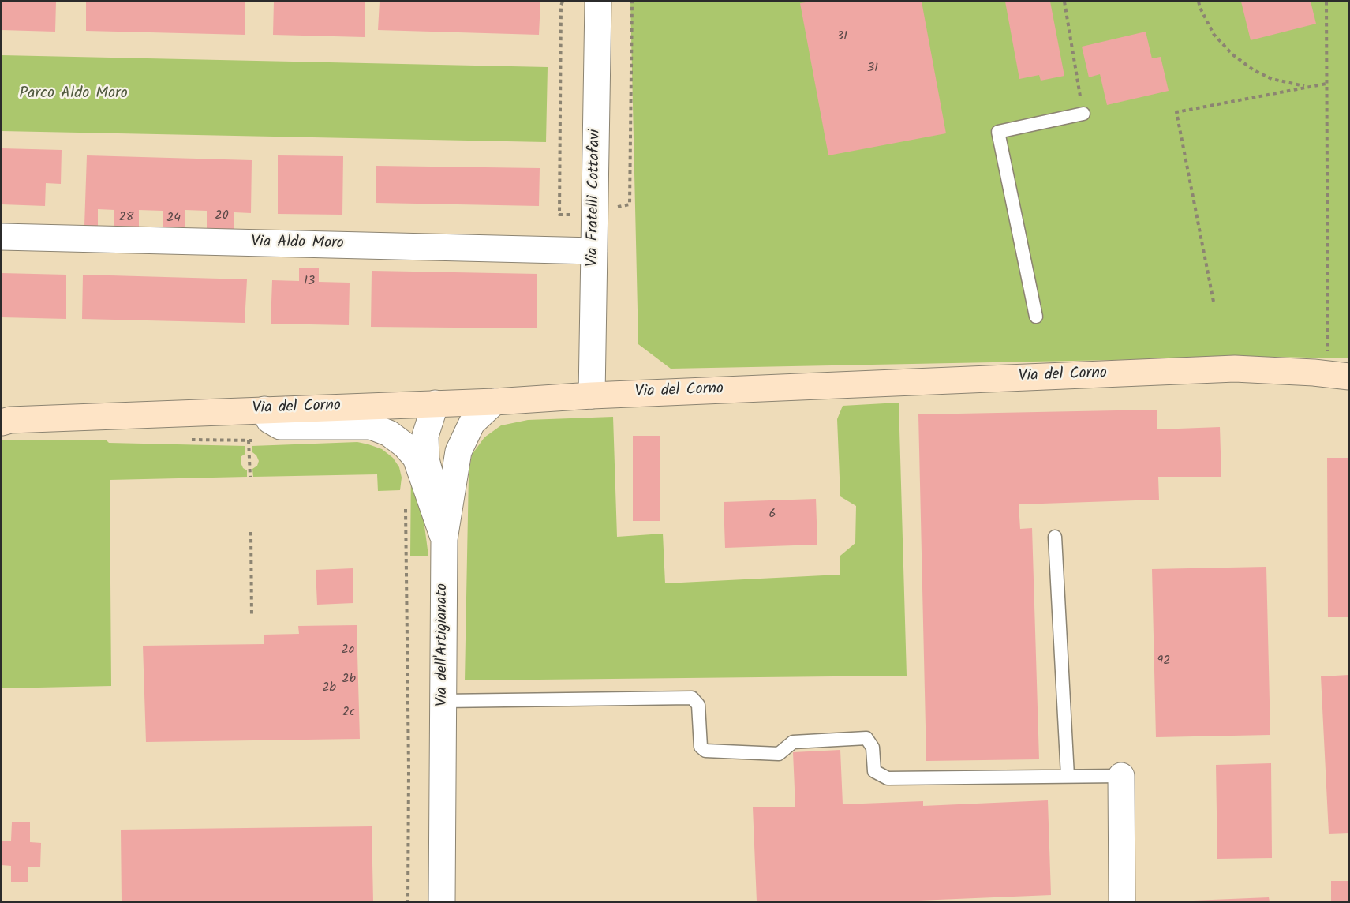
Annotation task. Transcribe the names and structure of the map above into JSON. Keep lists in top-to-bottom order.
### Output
{
  "streets": {
    "street": [
      "Via Fratelli Cottafavi",
      "Via Aldo Moro",
      "Via del Corno",
      "Via dell'Artigianato"
    ]
  },
  "crossings": [
    ["Via Fratelli Cottafavi", "Via Aldo Moro"],
    ["Via Fratelli Cottafavi", "Via del Corno"],
    ["Via del Corno", "Via dell'Artigianato"]
  ],
  "parks": ["Parco Aldo Moro"],
  "house_numbers": [
    "31",
    "31",
    "20",
    "28",
    "24",
    "13",
    "6",
    "2a",
    "92",
    "2b",
    "2b",
    "2c"
  ]
}
